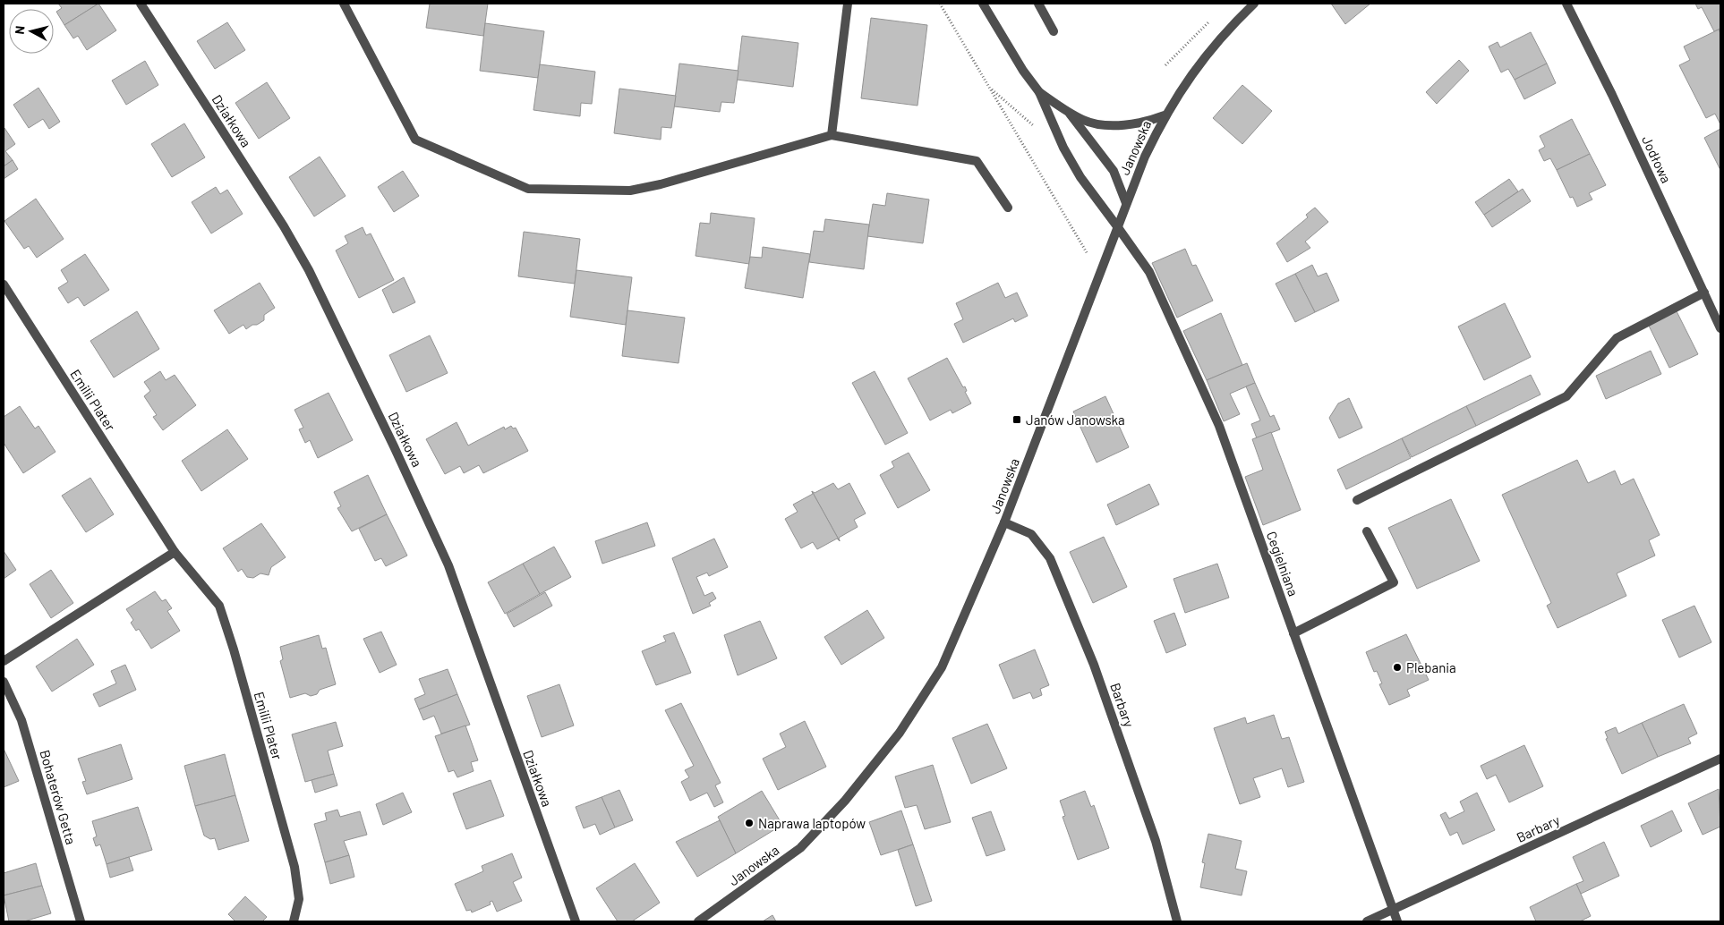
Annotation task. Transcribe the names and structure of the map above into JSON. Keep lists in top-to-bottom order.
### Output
{
  "streets": {
    "street": [
      "Działkowa",
      "Janowska",
      "Jodłowa",
      "Emilii Plater",
      "Cegielniana",
      "Barbary",
      "Bohaterów Getta"
    ]
  },
  "crossings": [
    ["Janowska", "Cegielniana"],
    ["Janowska", "Barbary"],
    ["Cegielniana", "Barbary"]
  ],
  "places": {
    "transit": ["Janów Janowska"],
    "other": ["Plebania", "Naprawa laptopów"]
  },
  "north": "left"
}
